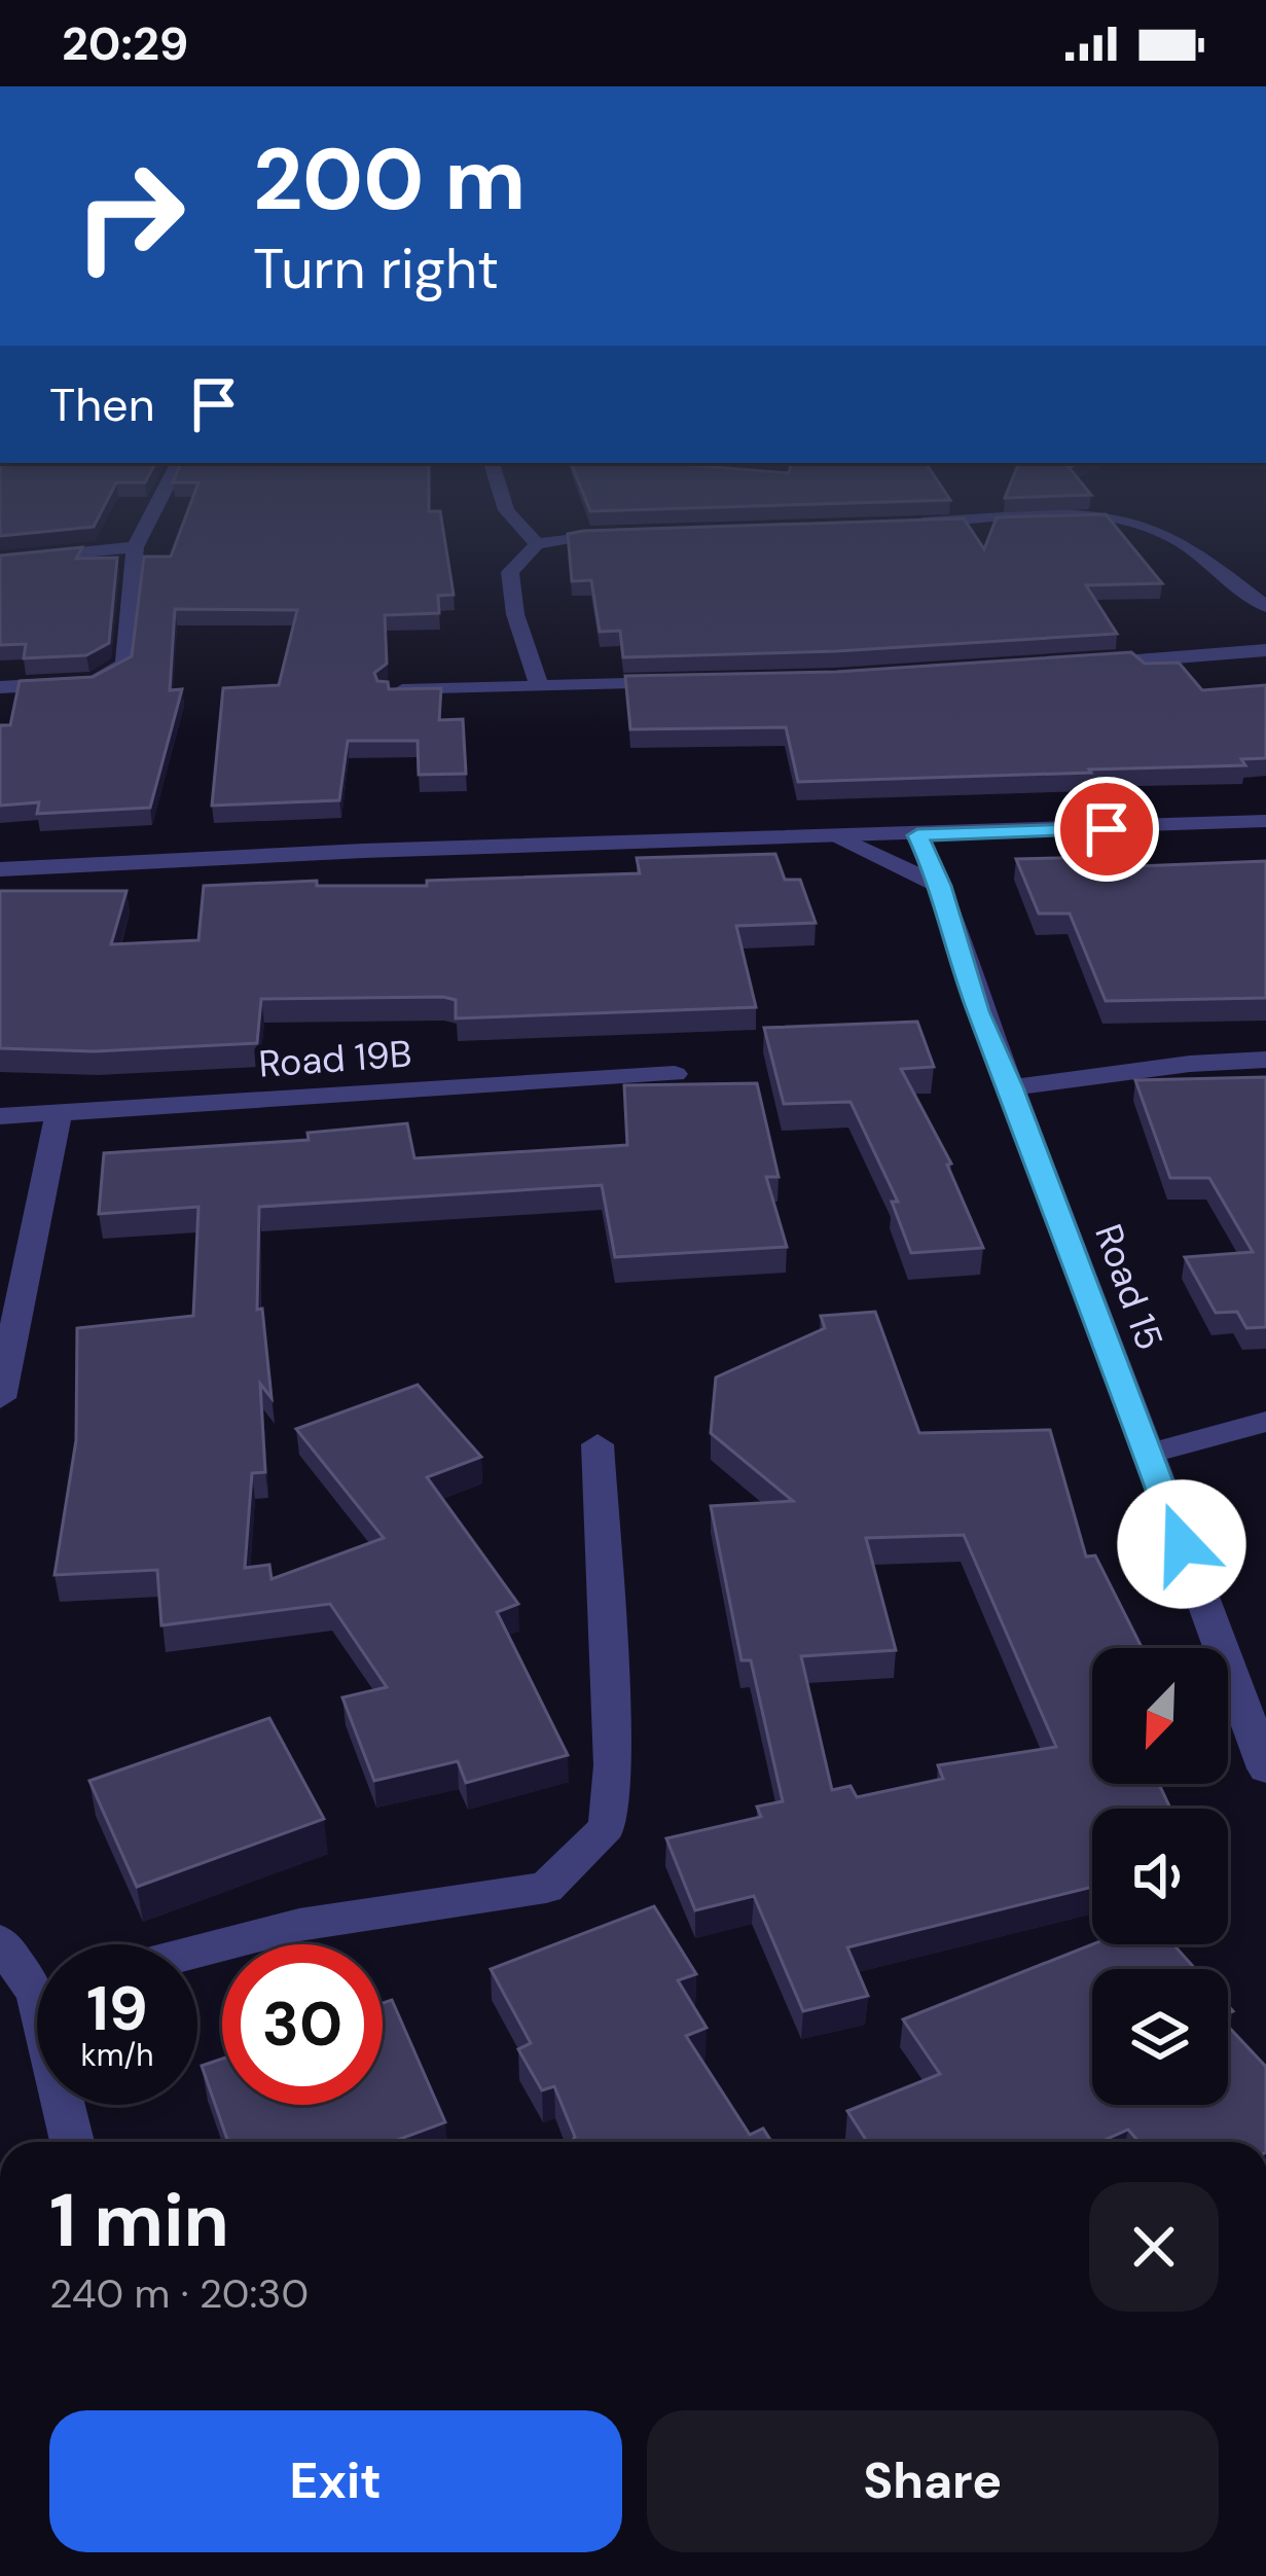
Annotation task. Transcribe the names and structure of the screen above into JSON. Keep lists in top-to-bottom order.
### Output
{
  "streets": {
    "street": ["Road 19B", "Road 15"]
  },
  "north": "bottom left",
  "page": {
    "status": "20:29",
    "turn": ["200 m", "Turn right"],
    "then": "Then",
    "speed": "19 km/h",
    "limit": "30",
    "heading": ["1 min", "240 m · 20:30"],
    "buttons": ["Exit", "Share"]
  }
}
